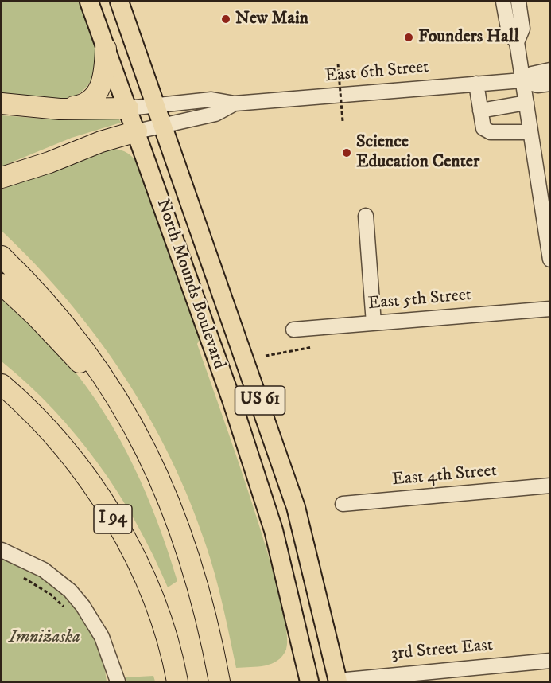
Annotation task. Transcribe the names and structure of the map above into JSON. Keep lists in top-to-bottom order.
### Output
{
  "streets": {
    "highway": ["I 94"],
    "main road": ["North Mounds Boulevard", "US 61"],
    "street": [
      "East 6th Street",
      "East 5th Street",
      "East 4th Street",
      "3rd Street East"
    ]
  },
  "crossings": [
    ["East 6th Street", "North Mounds Boulevard"],
    ["North Mounds Boulevard", "3rd Street East"]
  ],
  "parks": ["Imniżaska"],
  "places": ["New Main", "Founders Hall", "Science Education Center"]
}
